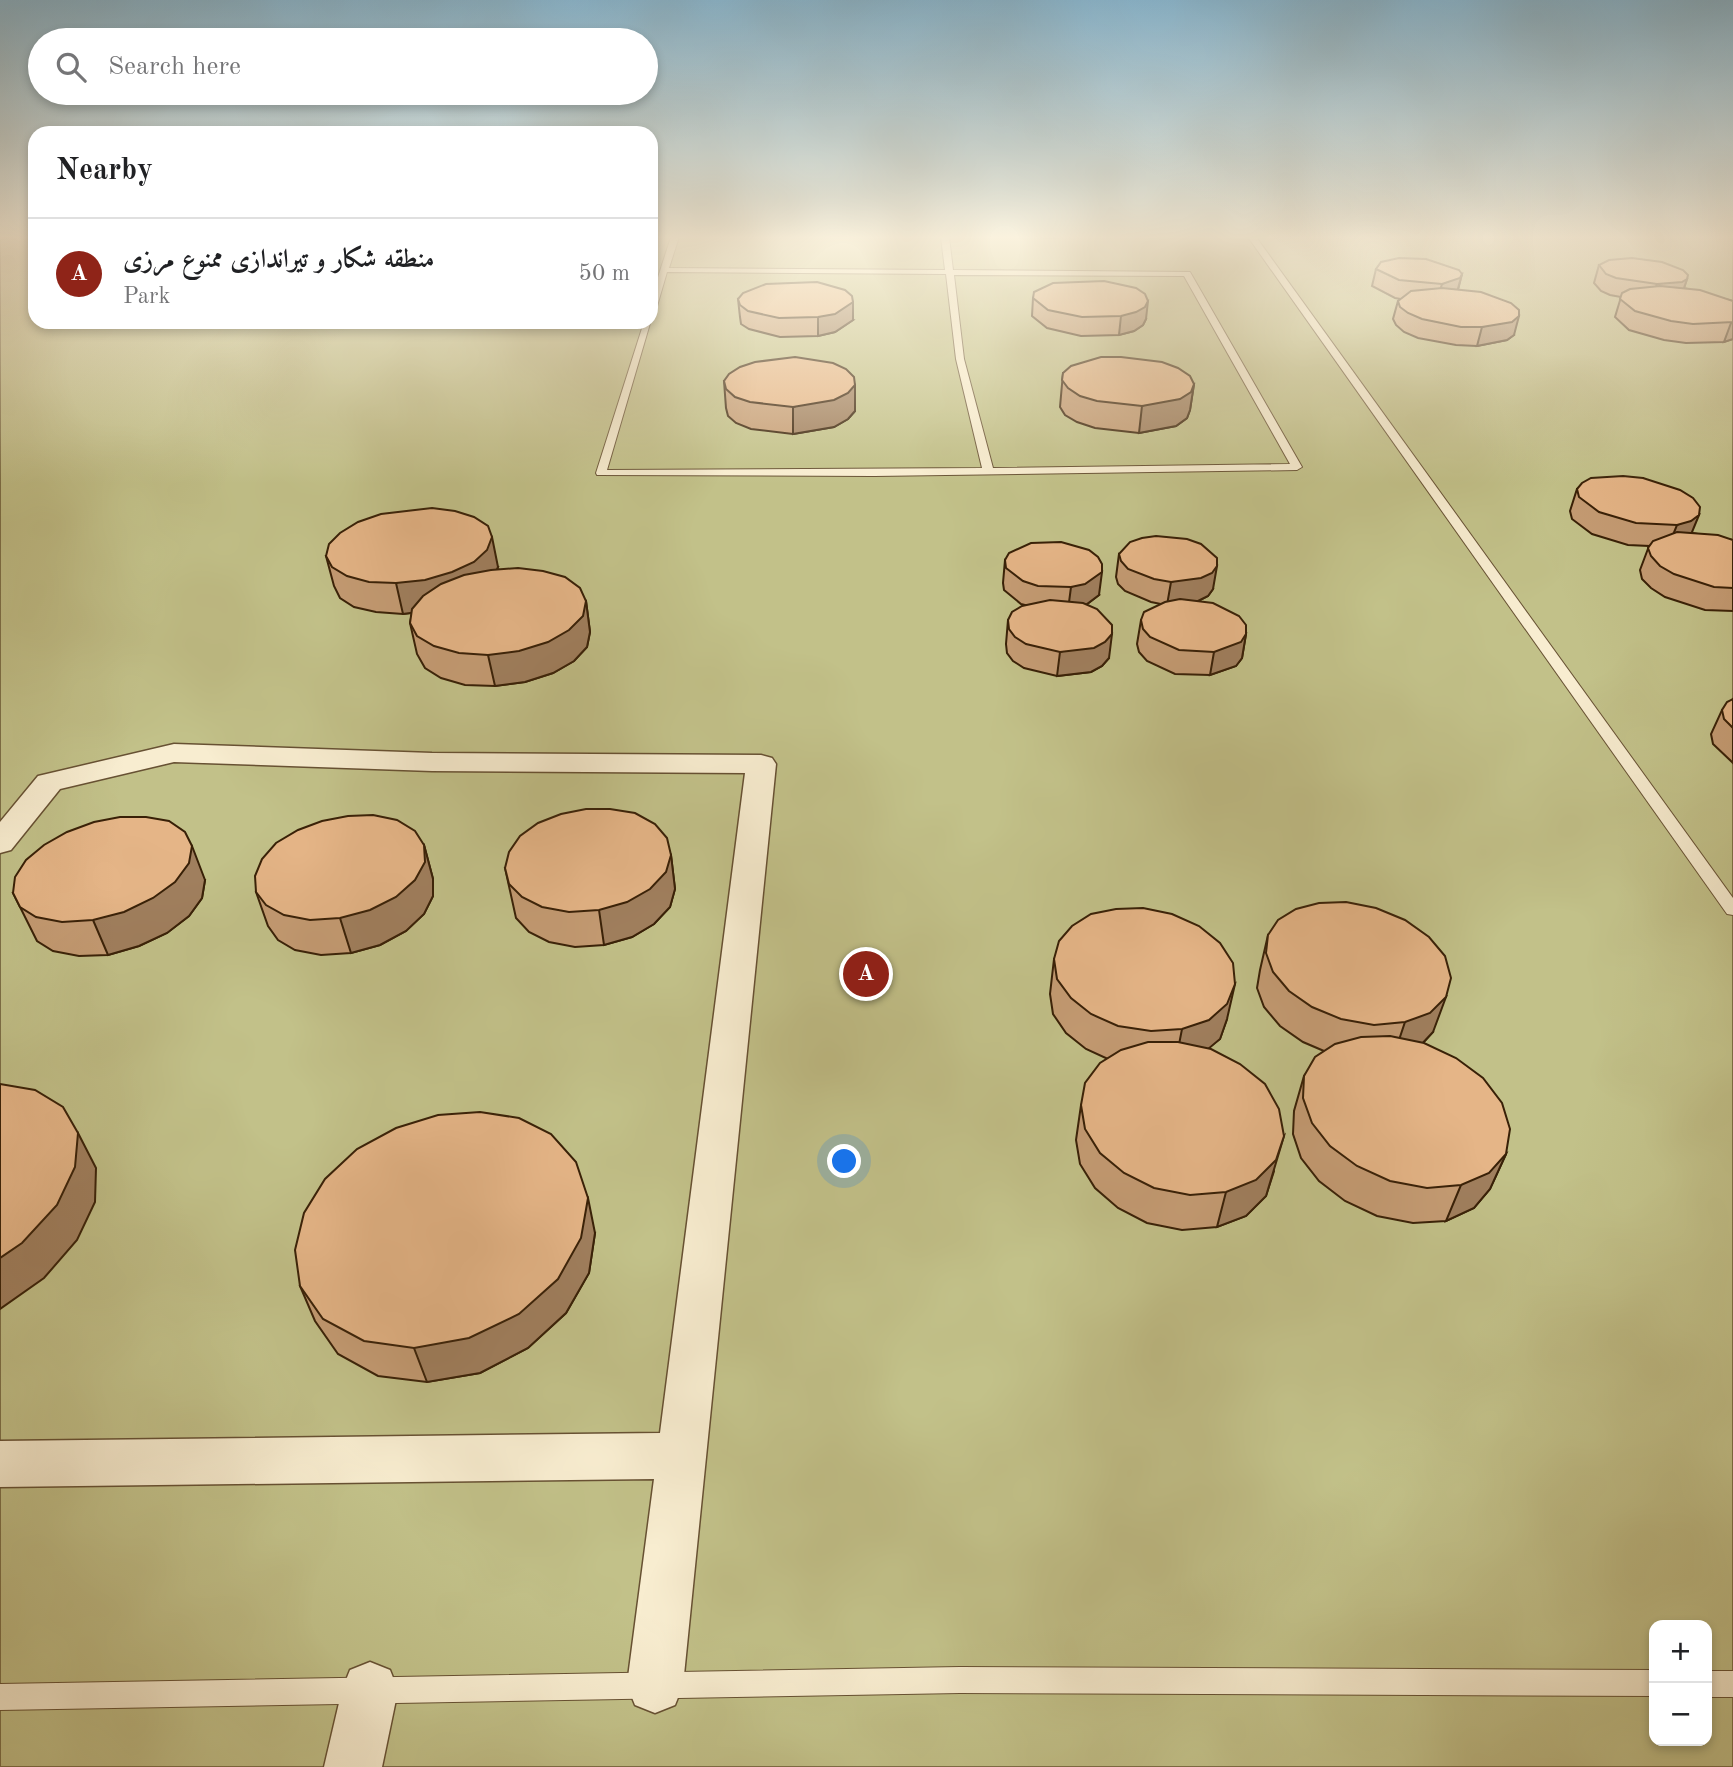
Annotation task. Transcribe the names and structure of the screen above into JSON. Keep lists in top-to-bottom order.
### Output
{
  "page": {
    "search": "Search here",
    "heading": "Nearby",
    "list": [
      {
        "mark": "A",
        "name": "منطقه شکار و تیراندازی ممنوع مرزی",
        "note": "Park",
        "value": "50 m"
      }
    ],
    "pins": "A",
    "map_buttons": ["+", "−"]
  }
}
